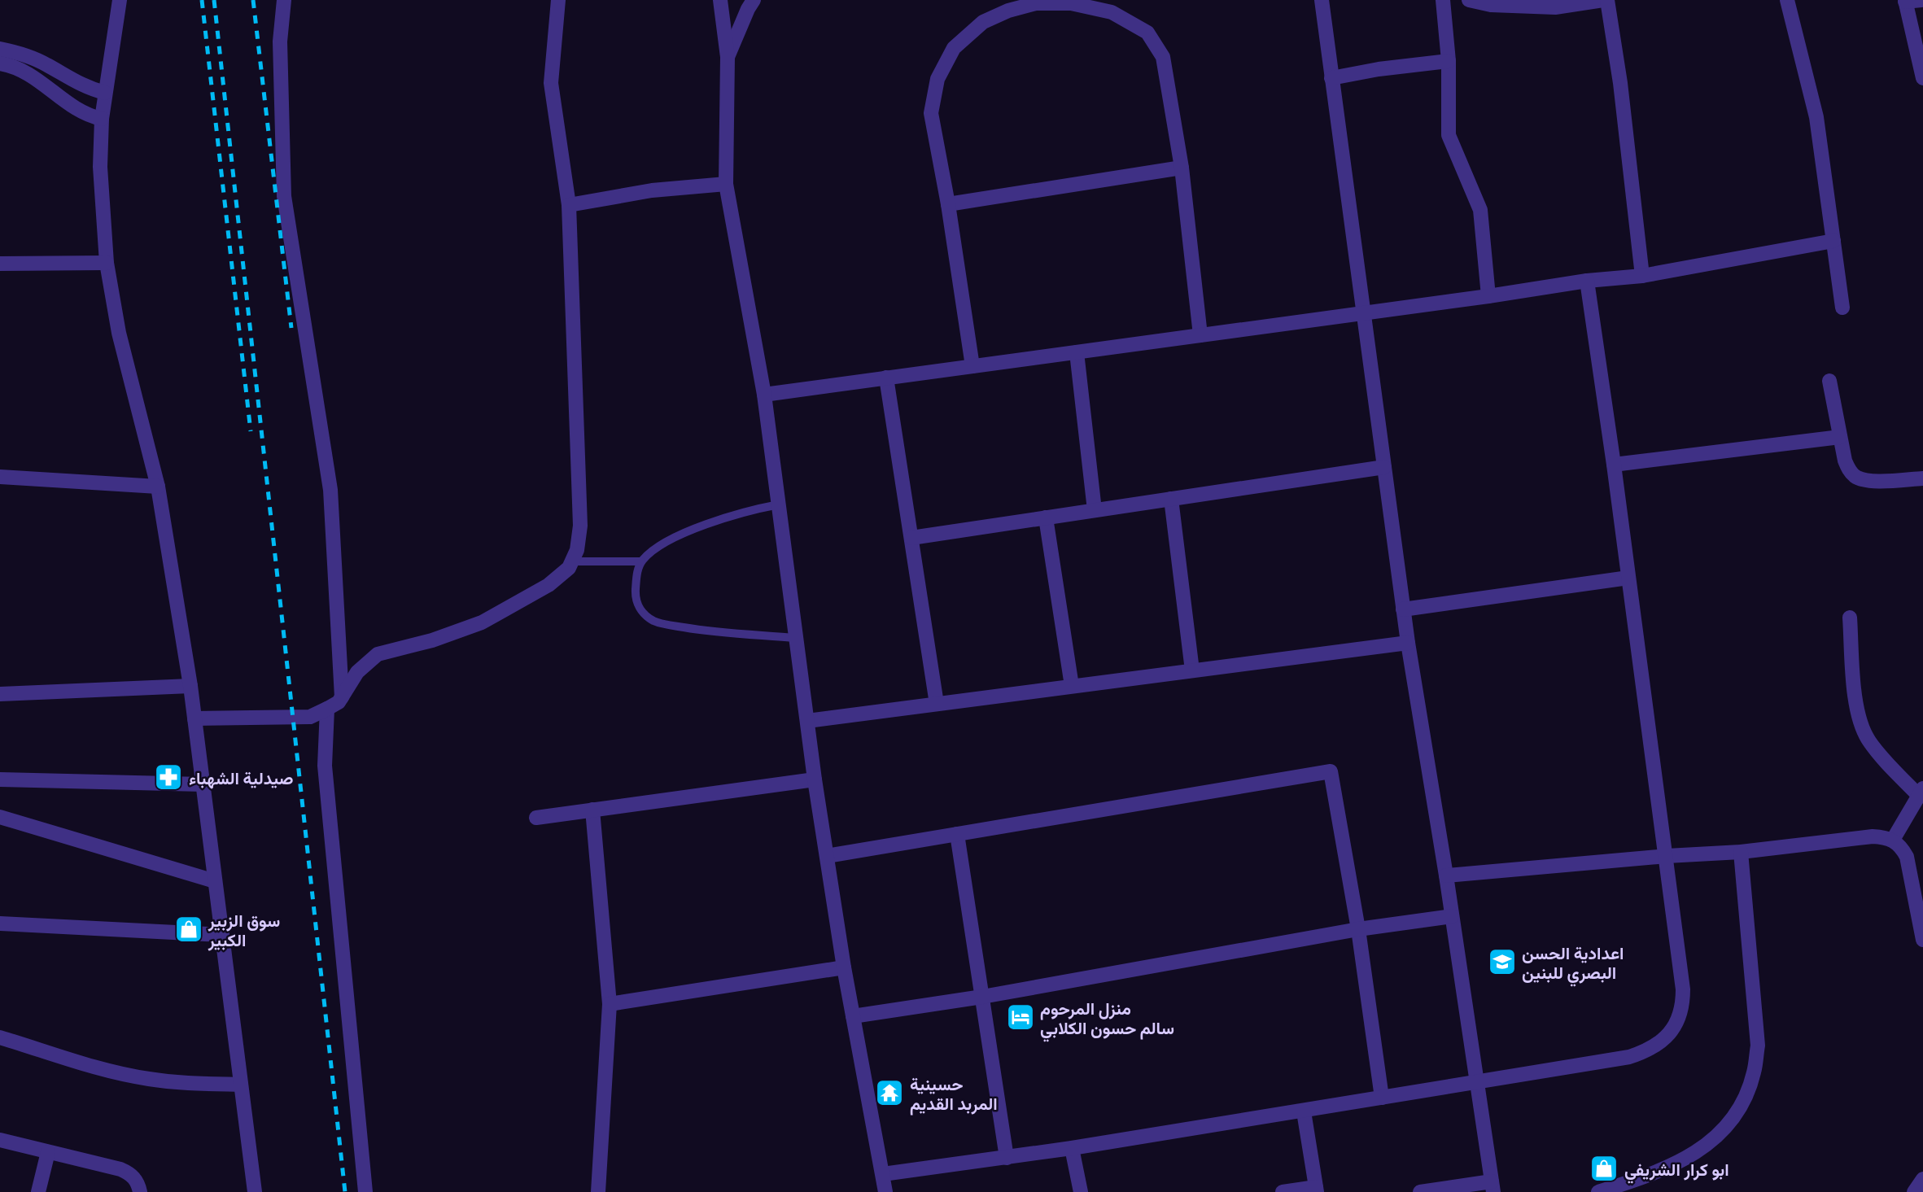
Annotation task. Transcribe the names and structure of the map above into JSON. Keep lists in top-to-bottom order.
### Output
{
  "places": {
    "pharmacy": ["صيدلية الشهباء"],
    "shop": ["سوق الزبير الكبير", "ابو كرار الشريفي"],
    "school or university": ["اعدادية الحسن البصري للبنين"],
    "hotel": ["منزل المرحوم سالم حسون الكلابي"],
    "temple": ["حسينية المربد القديم"]
  }
}
